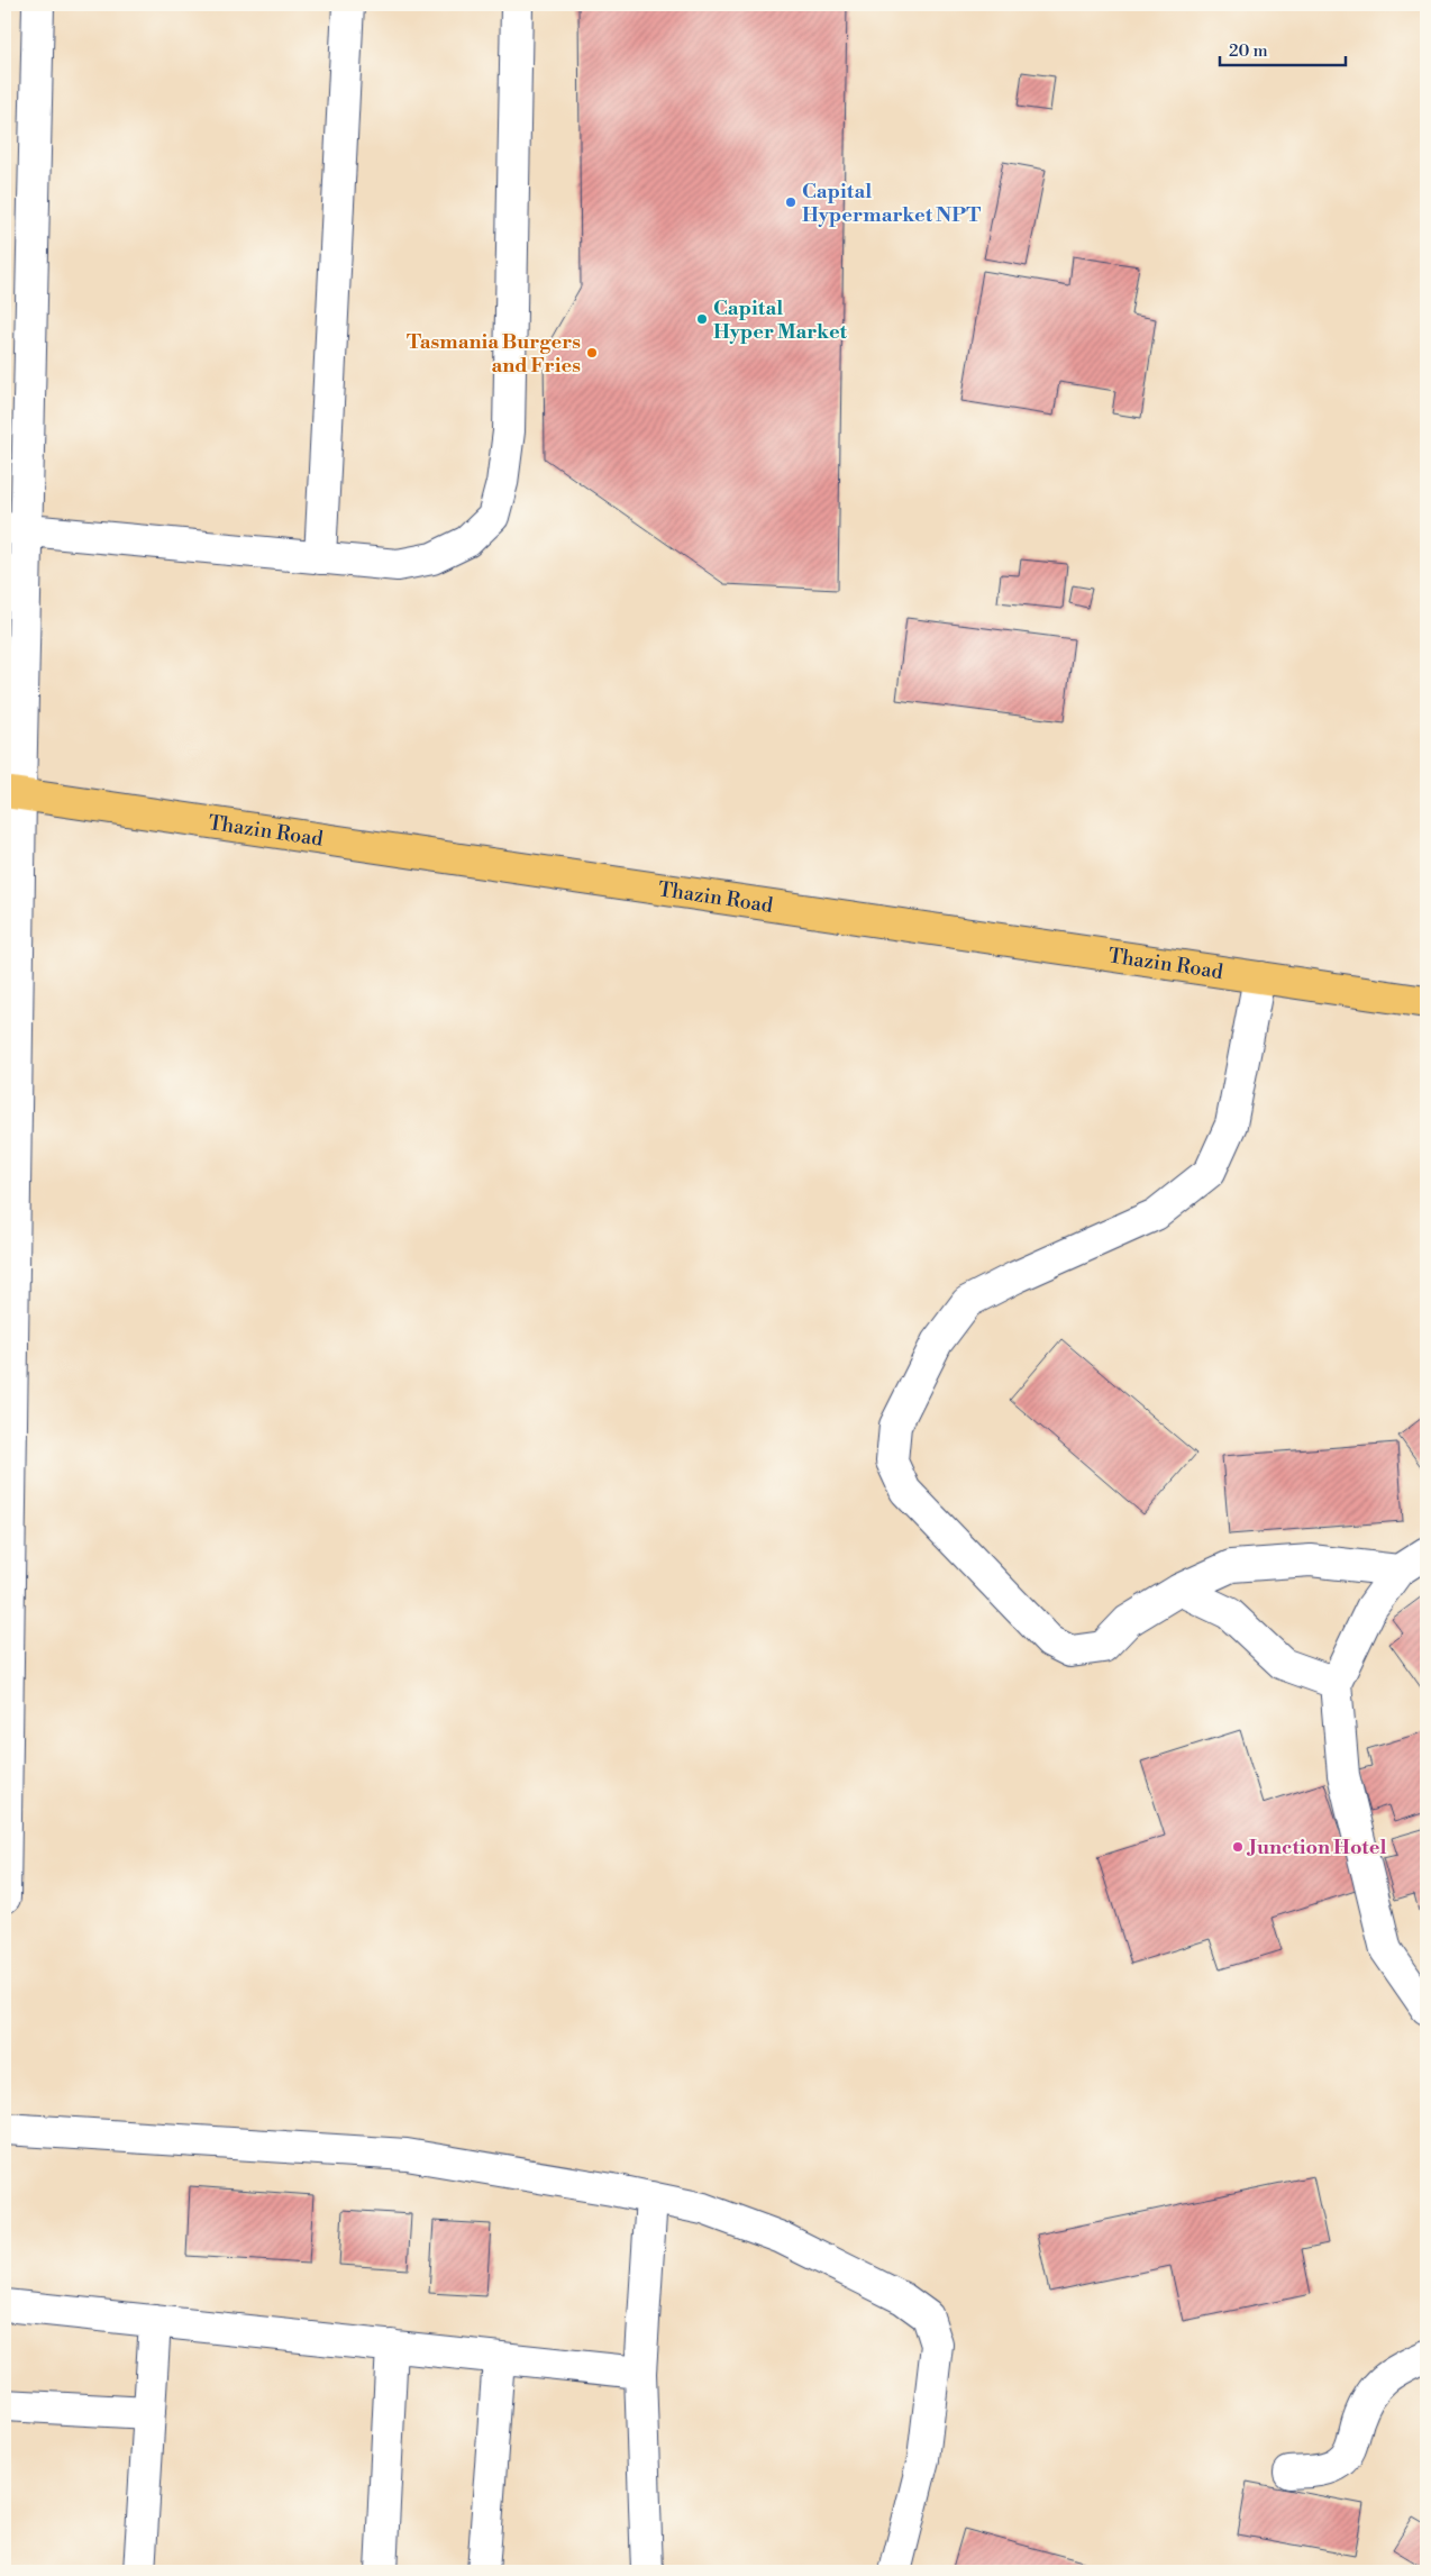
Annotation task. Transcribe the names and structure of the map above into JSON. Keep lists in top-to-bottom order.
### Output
{
  "streets": {
    "main road": ["Thazin Road"]
  },
  "places": [
    "Capital Hypermarket NPT",
    "Capital Hyper Market",
    "Tasmania Burgers and Fries",
    "Junction Hotel"
  ],
  "scale_bar": "20 m"
}
